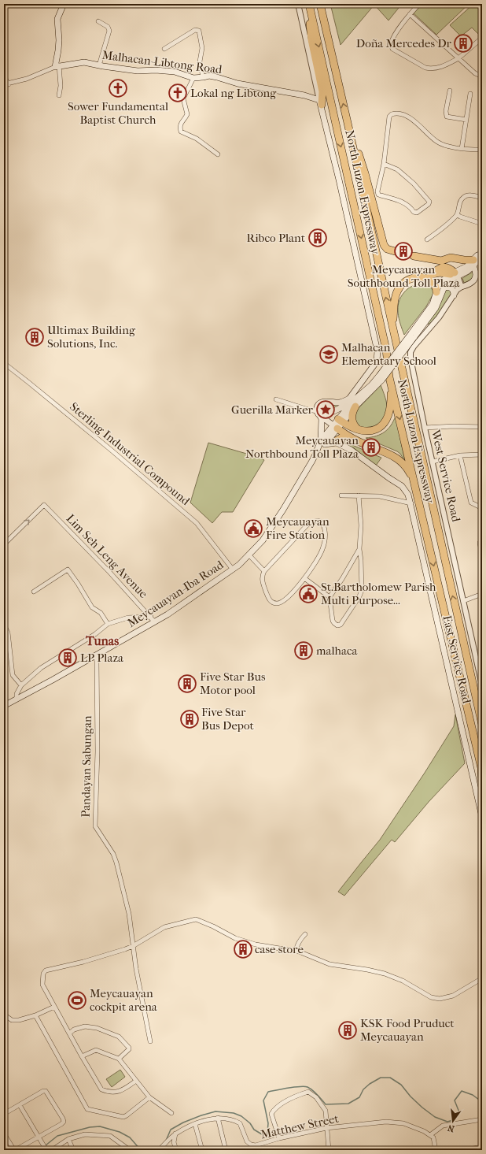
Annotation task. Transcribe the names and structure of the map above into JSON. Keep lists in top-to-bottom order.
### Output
{
  "streets": {
    "highway": ["North Luzon Expressway"],
    "main road": ["Malhacan-Libtong Road", "Meycauayan-Iba Road", "East Service Road"],
    "street": [
      "Sterling Industrial Compound",
      "West Service Road",
      "Lim Seh Leng Avenue",
      "Pandayan Sabungan",
      "Matthew Street"
    ]
  },
  "crossings": [
    ["Sterling Industrial Compound", "Meycauayan-Iba Road"],
    ["Lim Seh Leng Avenue", "Meycauayan-Iba Road"],
    ["Meycauayan-Iba Road", "East Service Road"],
    ["Meycauayan-Iba Road", "Pandayan Sabungan"]
  ],
  "districts": ["Tunas"],
  "places": {
    "building": [
      "Doña Mercedes Dr",
      "Ribco Plant",
      "Meycauayan Southbound Toll Plaza",
      "Ultimax Building Solutions, Inc.",
      "Meycauayan Northbound Toll Plaza",
      "malhaca",
      "LP Plaza",
      "Five Star Bus Motor pool",
      "Five Star Bus Depot",
      "case store",
      "KSK Food Pruduct Meycauayan"
    ],
    "church": ["Sower Fundamental Baptist Church", "Lokal ng Libtong"],
    "school or university": ["Malhacan Elementary School"],
    "place": ["Guerilla Marker"],
    "public building": ["Meycauayan Fire Station", "St.Bartholomew Parish Multi Purpose..."],
    "sports": ["Meycauayan cockpit arena"]
  },
  "north": "bottom"
}
